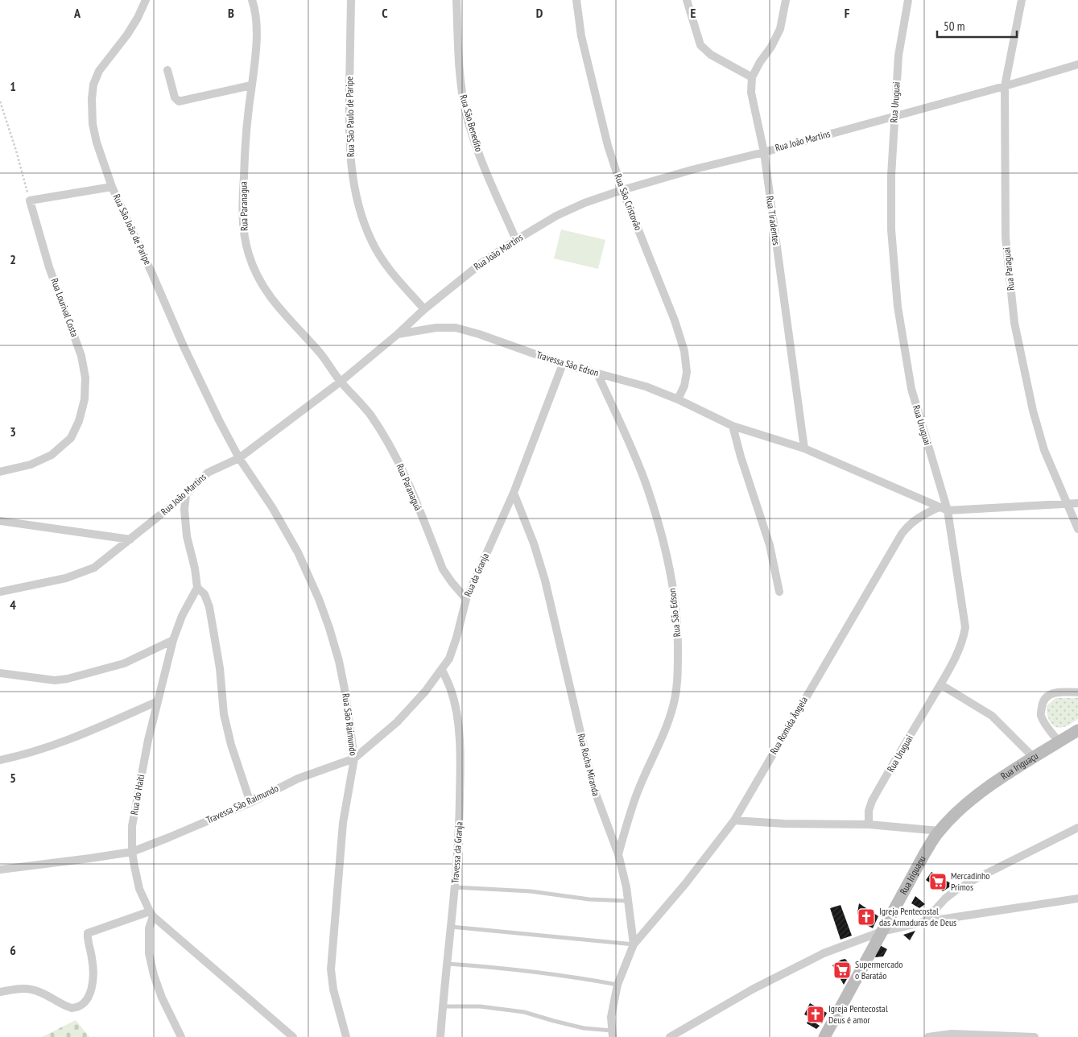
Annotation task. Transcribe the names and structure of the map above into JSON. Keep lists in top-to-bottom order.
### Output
{
  "streets": {
    "main road": ["Rua Iriguaçu", "Rua Iriguapu"],
    "street": [
      "Rua Uruguai",
      "Rua São Paulo de Paripe",
      "Rua São Benedito",
      "Rua João Martins",
      "Rua São Cristovão",
      "Rua Paranagua",
      "Rua Tiradentes",
      "Rua São João de Paripe",
      "Rua Paraguai",
      "Rua Lourival Costa",
      "Travessa São Edson",
      "Rua Paranaguá",
      "Rua da Granja",
      "Rua São Edson",
      "Rua São Raimundo",
      "Rua Romida Ângela",
      "Rua Rocha Miranda",
      "Rua do Haiti",
      "Travessa São Raimundo",
      "Travessa da Granja"
    ]
  },
  "crossings": [
    ["Rua Uruguai", "Rua João Martins"],
    ["Rua Uruguai", "Travessa São Edson"],
    ["Rua São Paulo de Paripe", "Rua João Martins"],
    ["Rua São Benedito", "Rua João Martins"],
    ["Rua João Martins", "Rua São Cristovão"],
    ["Rua João Martins", "Rua Paranagua"],
    ["Rua João Martins", "Rua Tiradentes"],
    ["Rua João Martins", "Rua São João de Paripe"],
    ["Rua João Martins", "Rua Paraguai"],
    ["Rua João Martins", "Travessa São Edson"],
    ["Rua João Martins", "Rua Paranaguá"],
    ["Rua João Martins", "Rua São Raimundo"],
    ["Rua São Cristovão", "Travessa São Edson"],
    ["Rua Paranagua", "Rua Paranaguá"],
    ["Rua Tiradentes", "Travessa São Edson"],
    ["Rua São João de Paripe", "Rua São Raimundo"],
    ["Travessa São Edson", "Rua da Granja"],
    ["Travessa São Edson", "Rua São Edson"],
    ["Travessa São Edson", "Rua Romida Ângela"],
    ["Rua Paranaguá", "Rua da Granja"],
    ["Rua da Granja", "Rua São Raimundo"],
    ["Rua da Granja", "Rua Rocha Miranda"],
    ["Rua da Granja", "Travessa São Raimundo"],
    ["Rua da Granja", "Travessa da Granja"],
    ["Rua São Edson", "Rua Rocha Miranda"],
    ["Rua São Raimundo", "Travessa São Raimundo"],
    ["Rua Romida Ângela", "Rua Rocha Miranda"],
    ["Rua Iriguaçu", "Rua Iriguapu"],
    ["Rua do Haiti", "Travessa São Raimundo"]
  ],
  "places": {
    "supermarket": ["Mercadinho Primos", "Supermercado o Baratão"],
    "church": ["Igreja Pentecostal das Armaduras de Deus", "Igreja Pentecostal Deus é amor"]
  },
  "scale_bar": "50 m",
  "grid": {
    "columns": [
      "A",
      "B",
      "C",
      "D",
      "E",
      "F"
    ],
    "rows": [
      "1",
      "2",
      "3",
      "4",
      "5",
      "6"
    ]
  }
}
